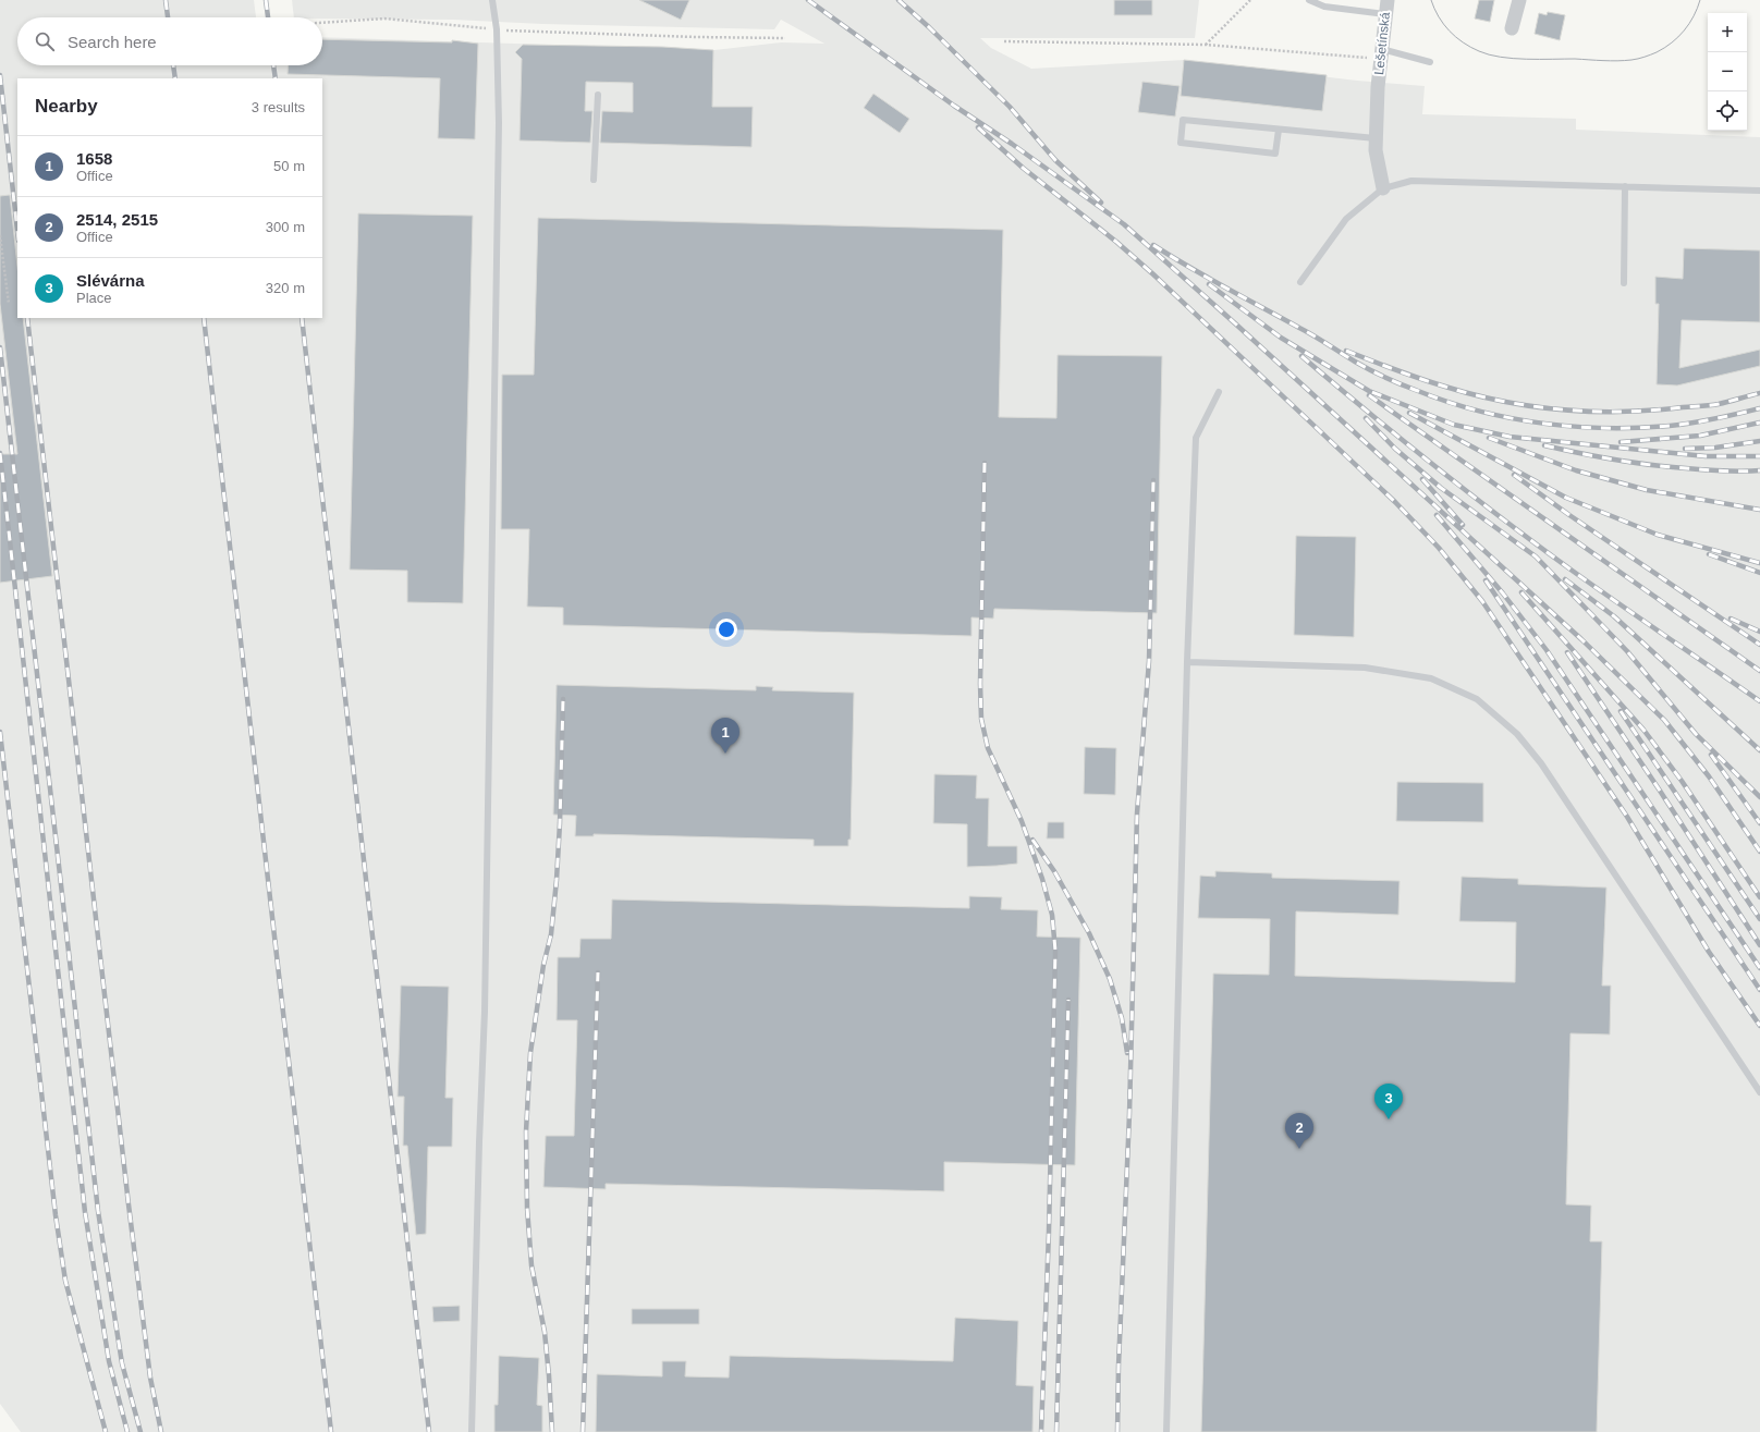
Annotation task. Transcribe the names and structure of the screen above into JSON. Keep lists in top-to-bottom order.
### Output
{
  "streets": {
    "street": ["Lešetínská"]
  },
  "page": {
    "map_buttons": ["+", "−"],
    "search": "Search here",
    "heading": ["Nearby", "3 results"],
    "list": [
      {
        "mark": "1",
        "name": "1658",
        "note": "Office",
        "value": "50 m"
      },
      {
        "mark": "2",
        "name": "2514, 2515",
        "note": "Office",
        "value": "300 m"
      },
      {
        "mark": "3",
        "name": "Slévárna",
        "note": "Place",
        "value": "320 m"
      }
    ],
    "pins": ["1", "3", "2"]
  }
}
